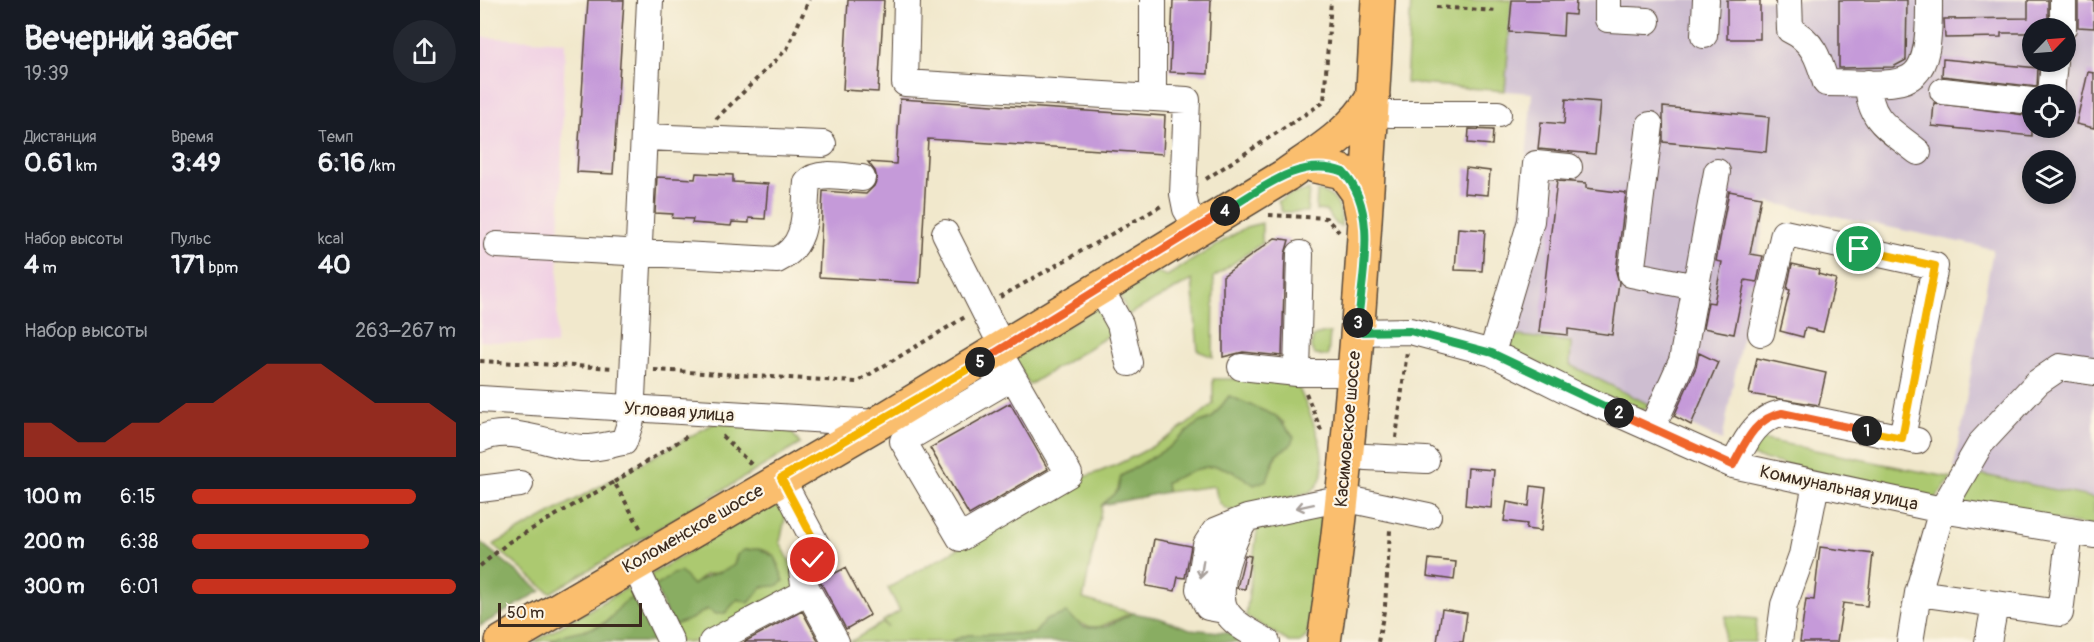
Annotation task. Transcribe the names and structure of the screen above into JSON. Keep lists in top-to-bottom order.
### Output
{
  "streets": {
    "main road": ["Касимовское шоссе", "Коломенское шоссе"],
    "street": ["Угловая улица", "Коммунальная улица"]
  },
  "crossings": [
    ["Угловая улица", "Коломенское шоссе"],
    ["Касимовское шоссе", "Коммунальная улица"],
    ["Касимовское шоссе", "Коломенское шоссе"]
  ],
  "scale_bar": "50 m",
  "north": "top right",
  "page": {
    "heading": ["Вечерний забег", "19:39"],
    "stats": [
      ["Дистанция", "0.61 km"],
      ["Время", "3:49"],
      ["Темп", "6:16 /km"],
      ["Набор высоты", "4 m"],
      ["Пульс", "171 bpm"],
      ["kcal", "40"]
    ],
    "pins": [
      "4",
      "3",
      "5",
      "2",
      "1"
    ],
    "chart": ["Набор высоты", "263–267 m"],
    "list": [
      {
        "name": "100 m",
        "note": "6:15"
      },
      {
        "name": "200 m",
        "note": "6:38"
      },
      {
        "name": "300 m",
        "note": "6:01"
      }
    ],
    "scale": "50 m"
  }
}
